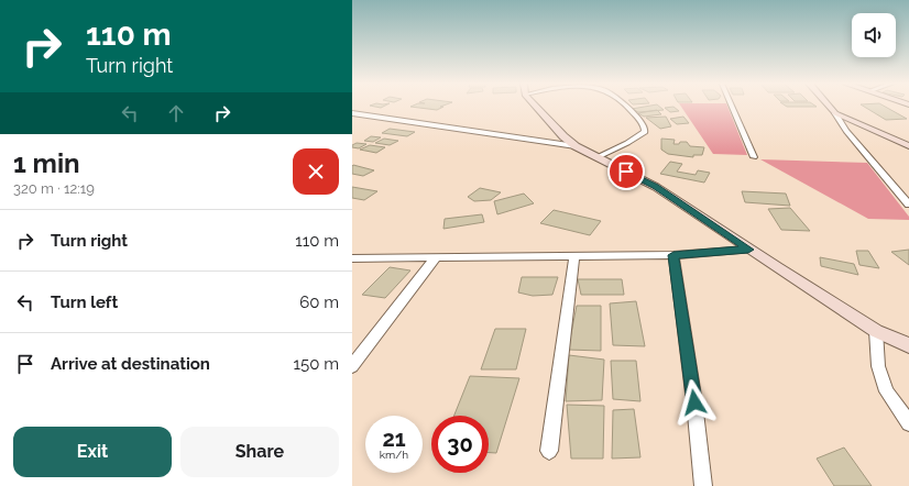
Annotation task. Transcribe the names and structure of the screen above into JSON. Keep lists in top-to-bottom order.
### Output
{
  "page": {
    "turn": ["110 m", "Turn right"],
    "heading": ["1 min", "320 m · 12:19"],
    "list": [
      {
        "name": "Turn right",
        "value": "110 m"
      },
      {
        "name": "Turn left",
        "value": "60 m"
      },
      {
        "name": "Arrive at destination",
        "value": "150 m"
      }
    ],
    "speed": "21 km/h",
    "limit": "30",
    "buttons": ["Exit", "Share"]
  }
}
